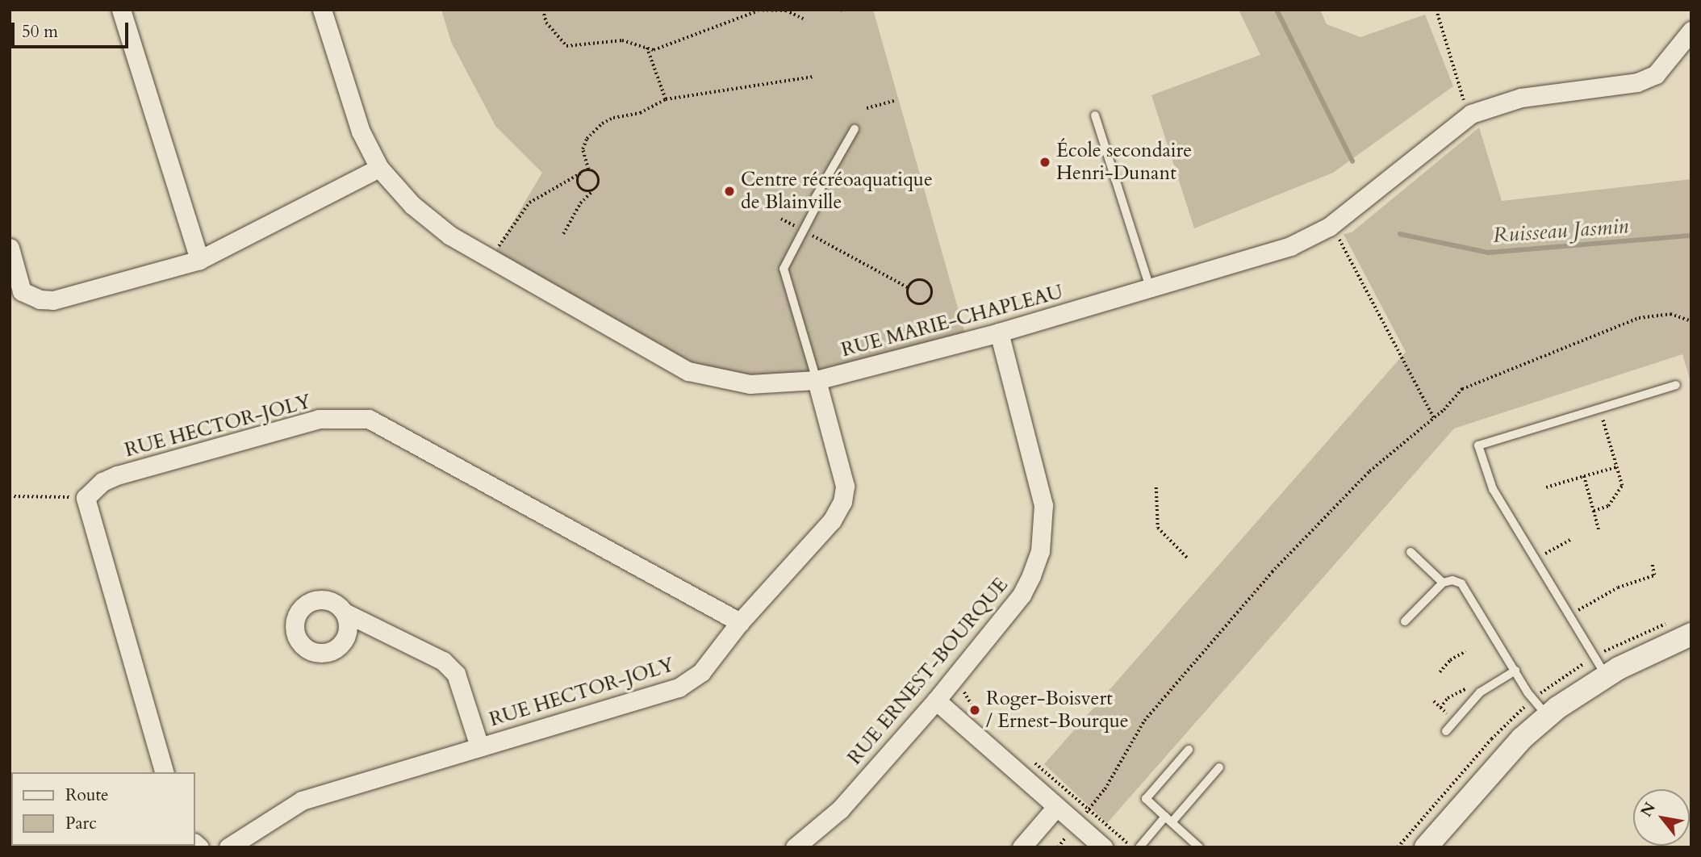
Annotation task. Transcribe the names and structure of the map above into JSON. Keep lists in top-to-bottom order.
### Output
{
  "streets": {
    "street": ["RUE MARIE-CHAPLEAU", "RUE HECTOR-JOLY", "RUE ERNEST-BOURQUE"]
  },
  "crossings": [
    ["RUE MARIE-CHAPLEAU", "RUE HECTOR-JOLY"],
    ["RUE MARIE-CHAPLEAU", "RUE ERNEST-BOURQUE"]
  ],
  "water": ["Ruisseau Jasmin"],
  "places": ["École secondaire Henri-Dunant", "Centre récréoaquatique de Blainville", "Roger-Boisvert / Ernest-Bourque"],
  "legend": ["Route", "Parc"],
  "scale_bar": "50 m",
  "north": "top left"
}
